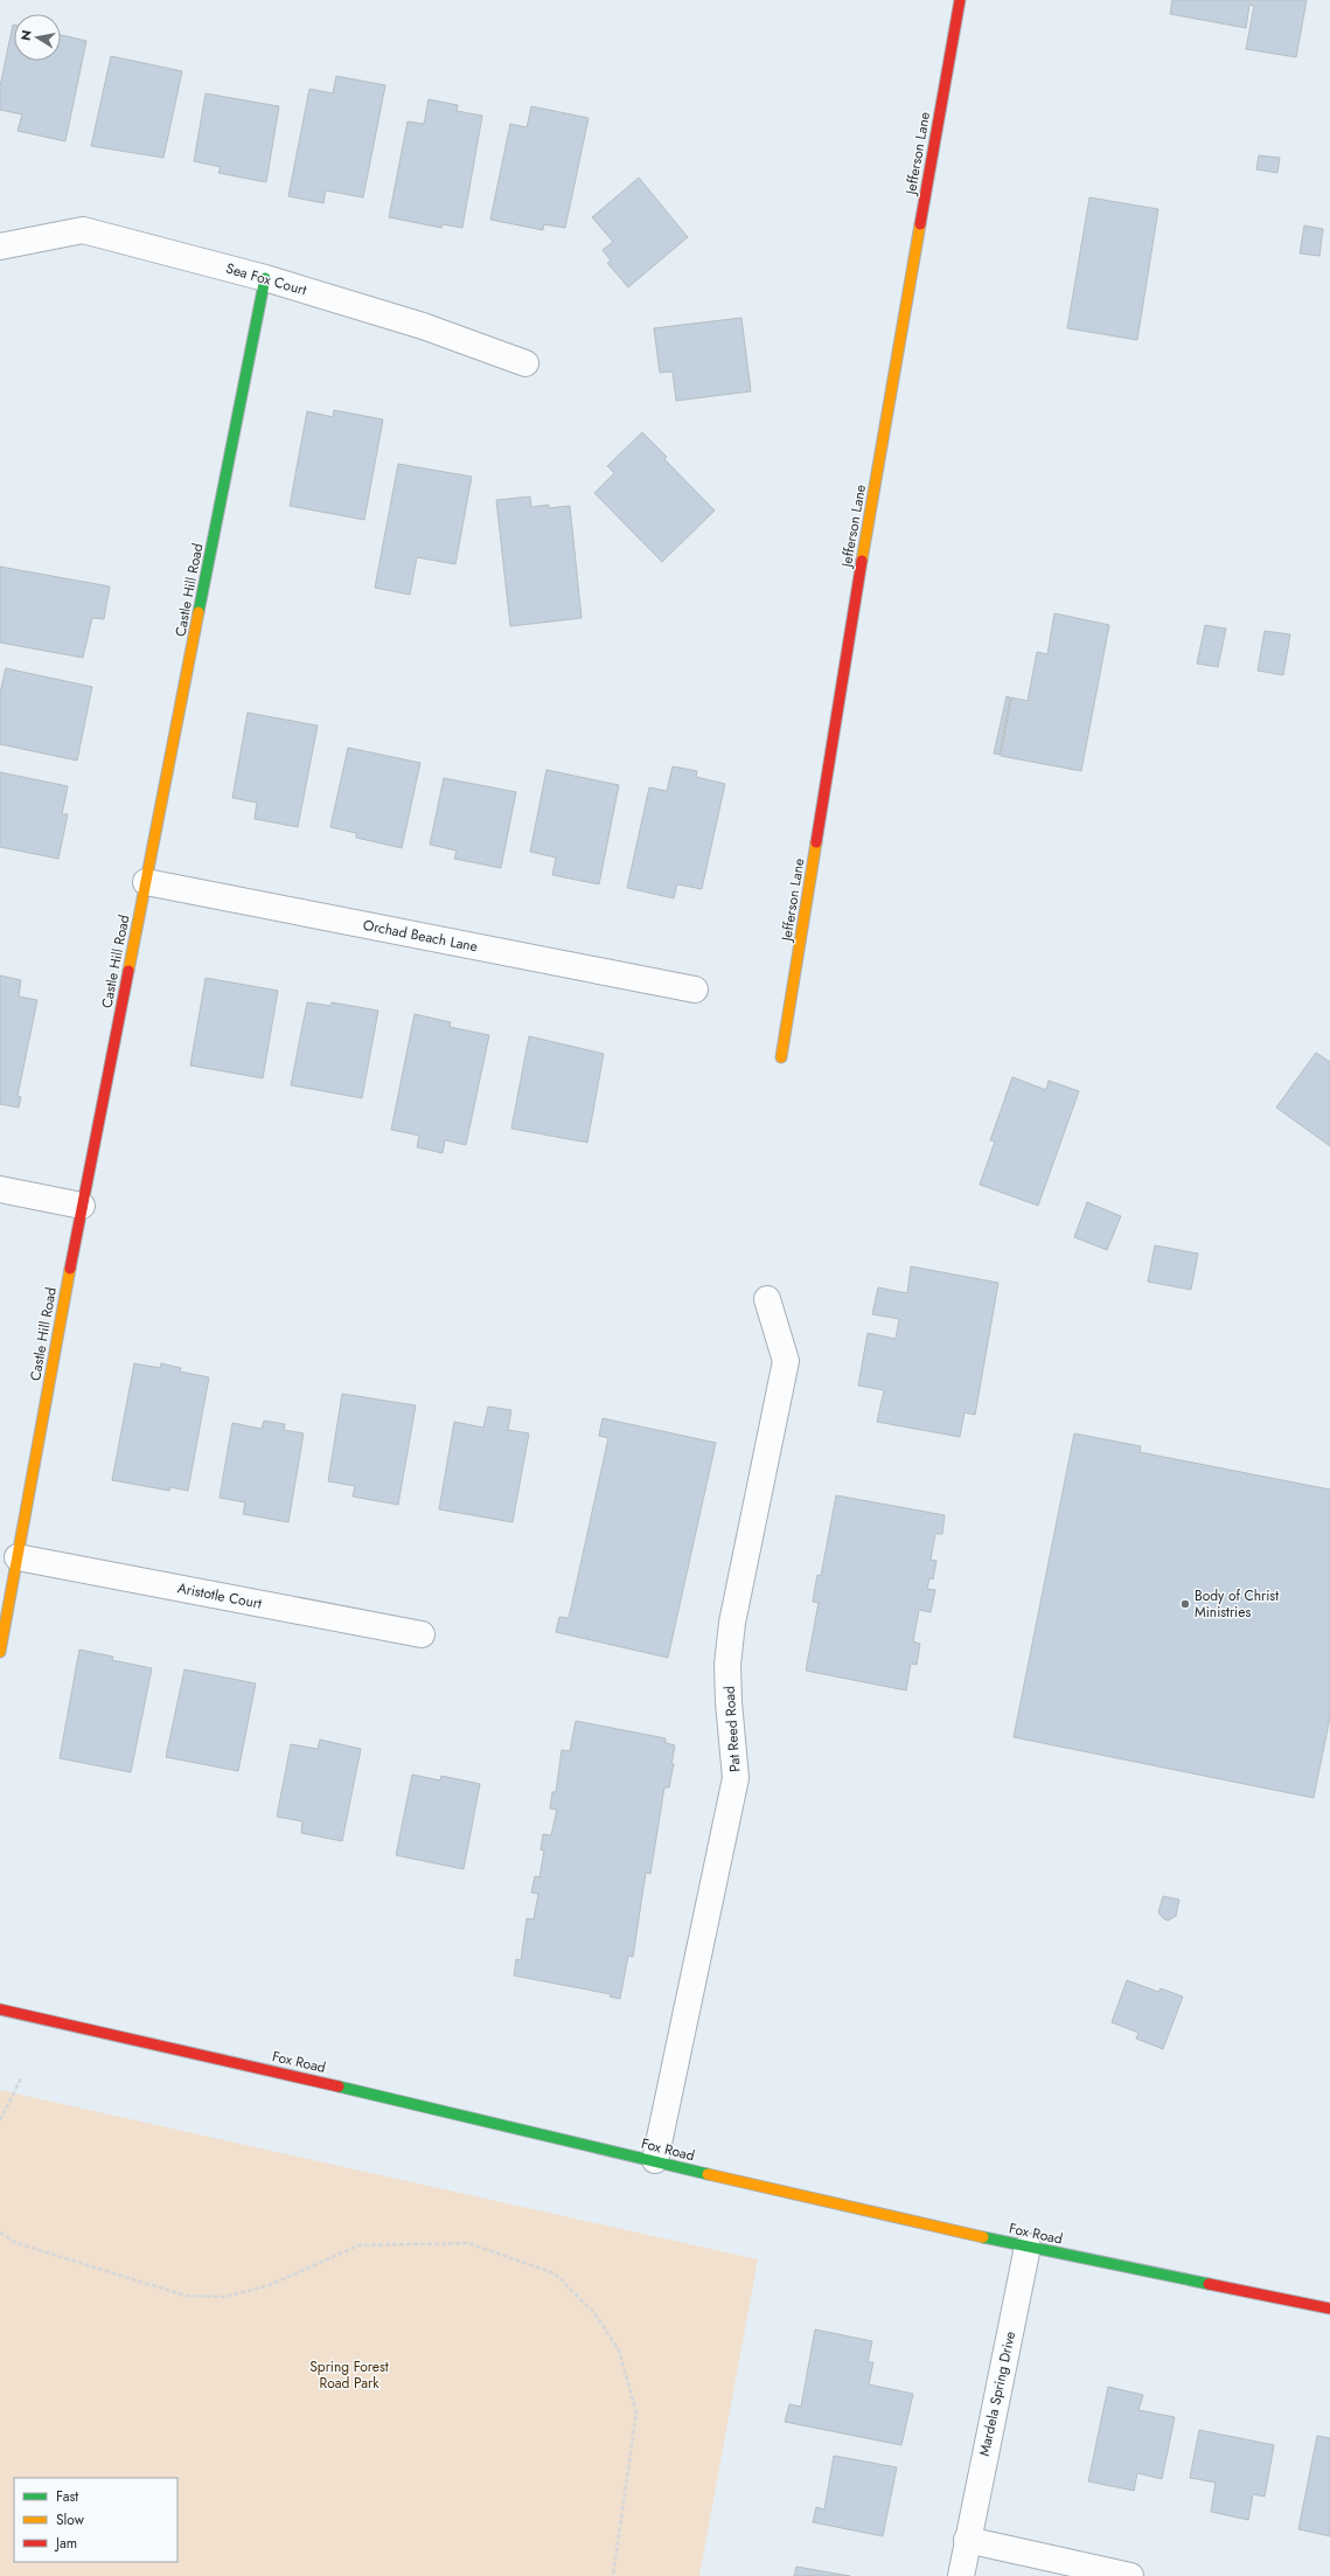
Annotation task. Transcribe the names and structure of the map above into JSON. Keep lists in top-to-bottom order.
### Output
{
  "streets": {
    "street": [
      "Jefferson Lane",
      "Sea Fox Court",
      "Castle Hill Road",
      "Orchad Beach Lane",
      "Aristotle Court",
      "Pat Reed Road",
      "Fox Road",
      "Mardela Spring Drive"
    ]
  },
  "crossings": [
    ["Sea Fox Court", "Castle Hill Road"],
    ["Castle Hill Road", "Orchad Beach Lane"],
    ["Castle Hill Road", "Aristotle Court"],
    ["Pat Reed Road", "Fox Road"],
    ["Fox Road", "Mardela Spring Drive"]
  ],
  "parks": ["Spring Forest Road Park"],
  "places": ["Body of Christ Ministries"],
  "legend": ["Fast", "Slow", "Jam"],
  "north": "left"
}
